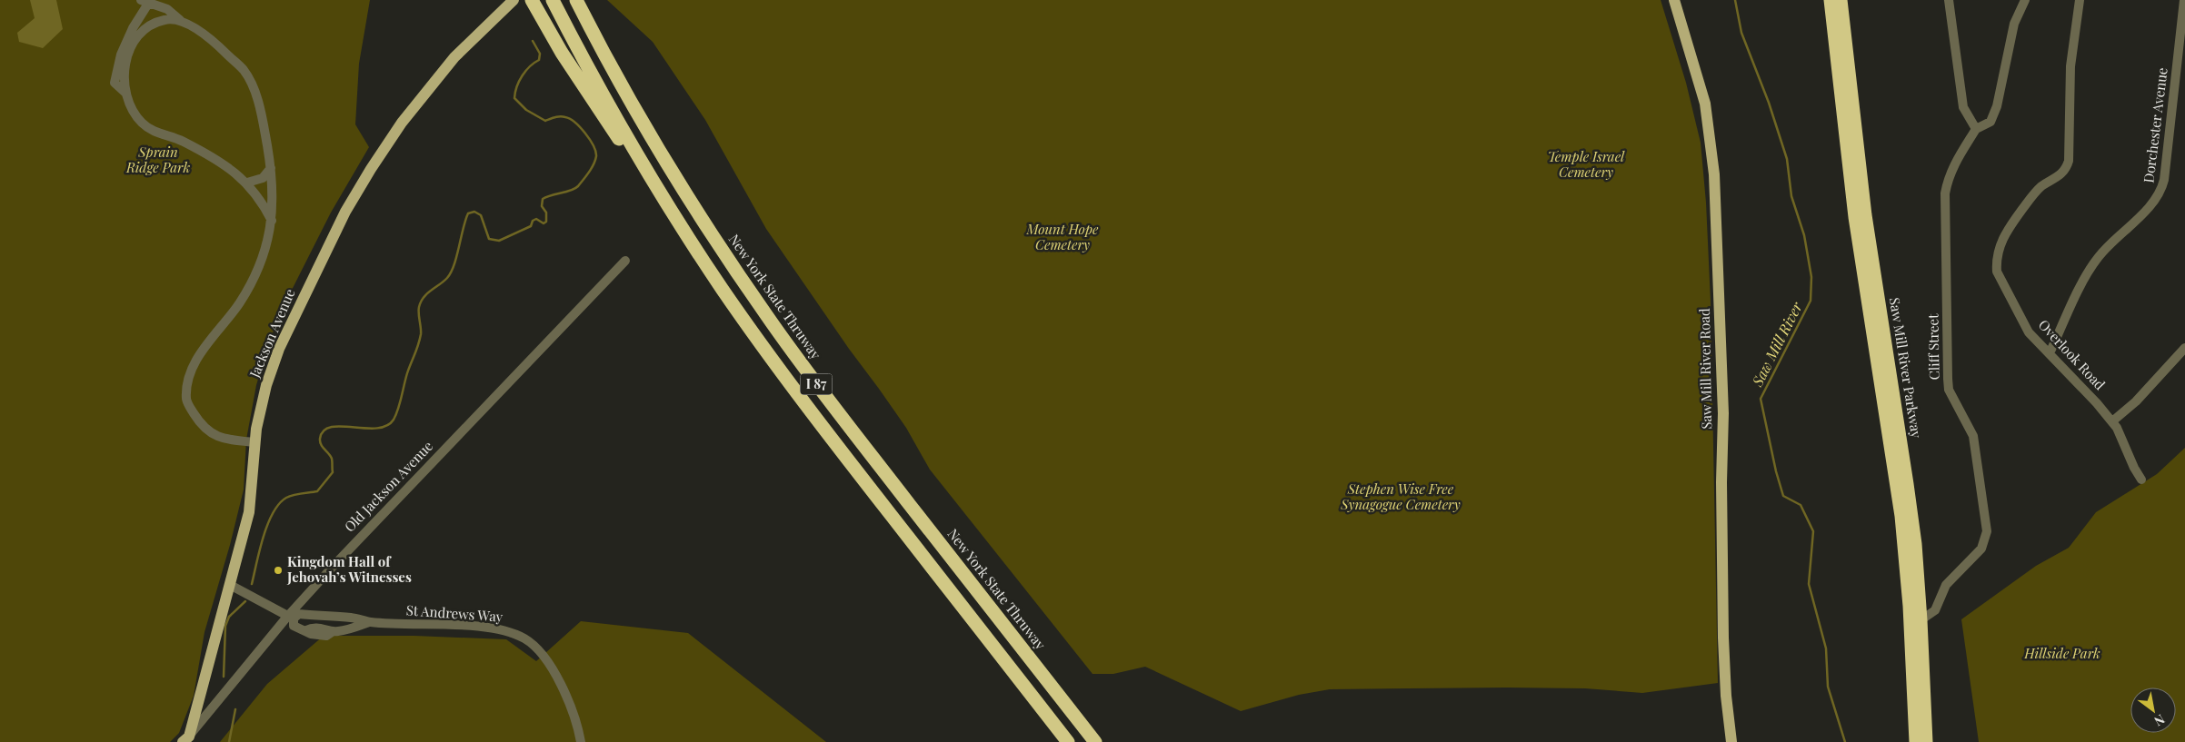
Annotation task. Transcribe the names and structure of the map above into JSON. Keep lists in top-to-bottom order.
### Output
{
  "streets": {
    "highway": ["New York State Thruway", "Saw Mill River Parkway", "I 87"],
    "main road": ["Jackson Avenue", "Saw Mill River Road"],
    "street": [
      "Dorchester Avenue",
      "Cliff Street",
      "Overlook Road",
      "Old Jackson Avenue",
      "St Andrews Way"
    ]
  },
  "crossings": [
    ["Dorchester Avenue", "Overlook Road"],
    ["Jackson Avenue", "Old Jackson Avenue"],
    ["Jackson Avenue", "St Andrews Way"],
    ["Cliff Street", "Saw Mill River Parkway"],
    ["Old Jackson Avenue", "St Andrews Way"]
  ],
  "water": ["Saw Mill River"],
  "parks": [
    "Sprain Ridge Park",
    "Temple Israel Cemetery",
    "Mount Hope Cemetery",
    "Stephen Wise Free Synagogue Cemetery",
    "Hillside Park"
  ],
  "places": ["Kingdom Hall of Jehovah’s Witnesses"],
  "north": "bottom right"
}
